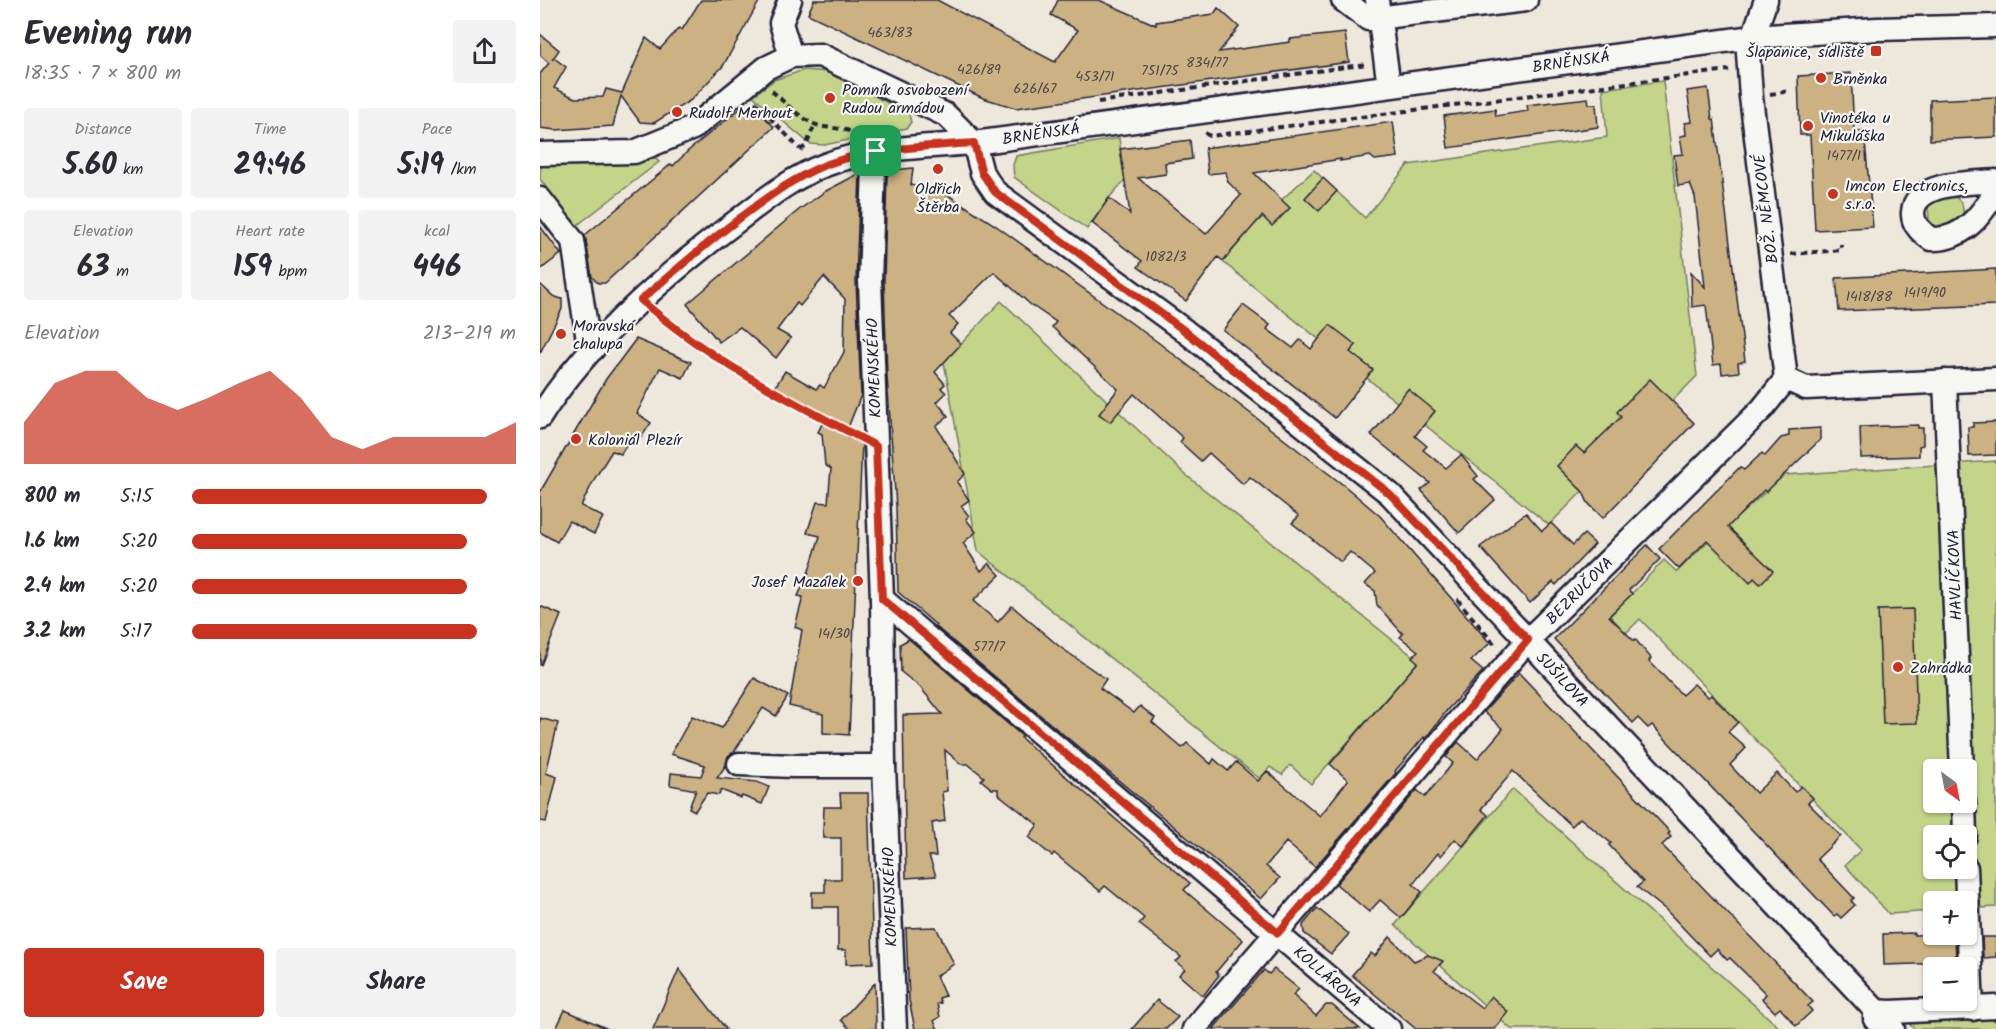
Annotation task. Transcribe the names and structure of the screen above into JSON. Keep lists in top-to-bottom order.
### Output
{
  "streets": {
    "street": [
      "BRNĚNSKÁ",
      "BOŽ. NĚMCOVÉ",
      "KOMENSKÉHO",
      "HAVLÍČKOVA",
      "BEZRUČOVA",
      "SUŠILOVA",
      "KOLLÁROVA"
    ]
  },
  "crossings": [
    ["BRNĚNSKÁ", "BOŽ. NĚMCOVÉ"],
    ["BRNĚNSKÁ", "KOMENSKÉHO"],
    ["BRNĚNSKÁ", "SUŠILOVA"],
    ["BOŽ. NĚMCOVÉ", "BEZRUČOVA"],
    ["KOMENSKÉHO", "KOLLÁROVA"],
    ["BEZRUČOVA", "SUŠILOVA"],
    ["BEZRUČOVA", "KOLLÁROVA"]
  ],
  "places": {
    "transit": ["Šlapanice, sídliště"],
    "other": [
      "Brněnka",
      "Pomník osvobození Rudou armádou",
      "Rudolf Merhout",
      "Vinotéka u Mikuláška",
      "Oldřich Štěrba",
      "Imcon Electronics, s.r.o.",
      "Moravská chalupa",
      "Koloniál Plezír",
      "Josef Mazálek",
      "Zahrádka"
    ]
  },
  "house_numbers": [
    "463/83",
    "834/77",
    "426/89",
    "751/75",
    "453/71",
    "626/67",
    "1477/1",
    "1082/3",
    "1419/90",
    "1418/88",
    "14/30",
    "577/7"
  ],
  "north": "bottom right",
  "page": {
    "heading": ["Evening run", "18:35 · 7 × 800 m"],
    "stats": [
      ["Distance", "5.60 km"],
      ["Time", "29:46"],
      ["Pace", "5:19 /km"],
      ["Elevation", "63 m"],
      ["Heart rate", "159 bpm"],
      ["kcal", "446"]
    ],
    "chart": ["Elevation", "213–219 m"],
    "list": [
      {
        "name": "800 m",
        "note": "5:15"
      },
      {
        "name": "1.6 km",
        "note": "5:20"
      },
      {
        "name": "2.4 km",
        "note": "5:20"
      },
      {
        "name": "3.2 km",
        "note": "5:17"
      }
    ],
    "map_buttons": ["+", "−"],
    "buttons": ["Save", "Share"]
  }
}
